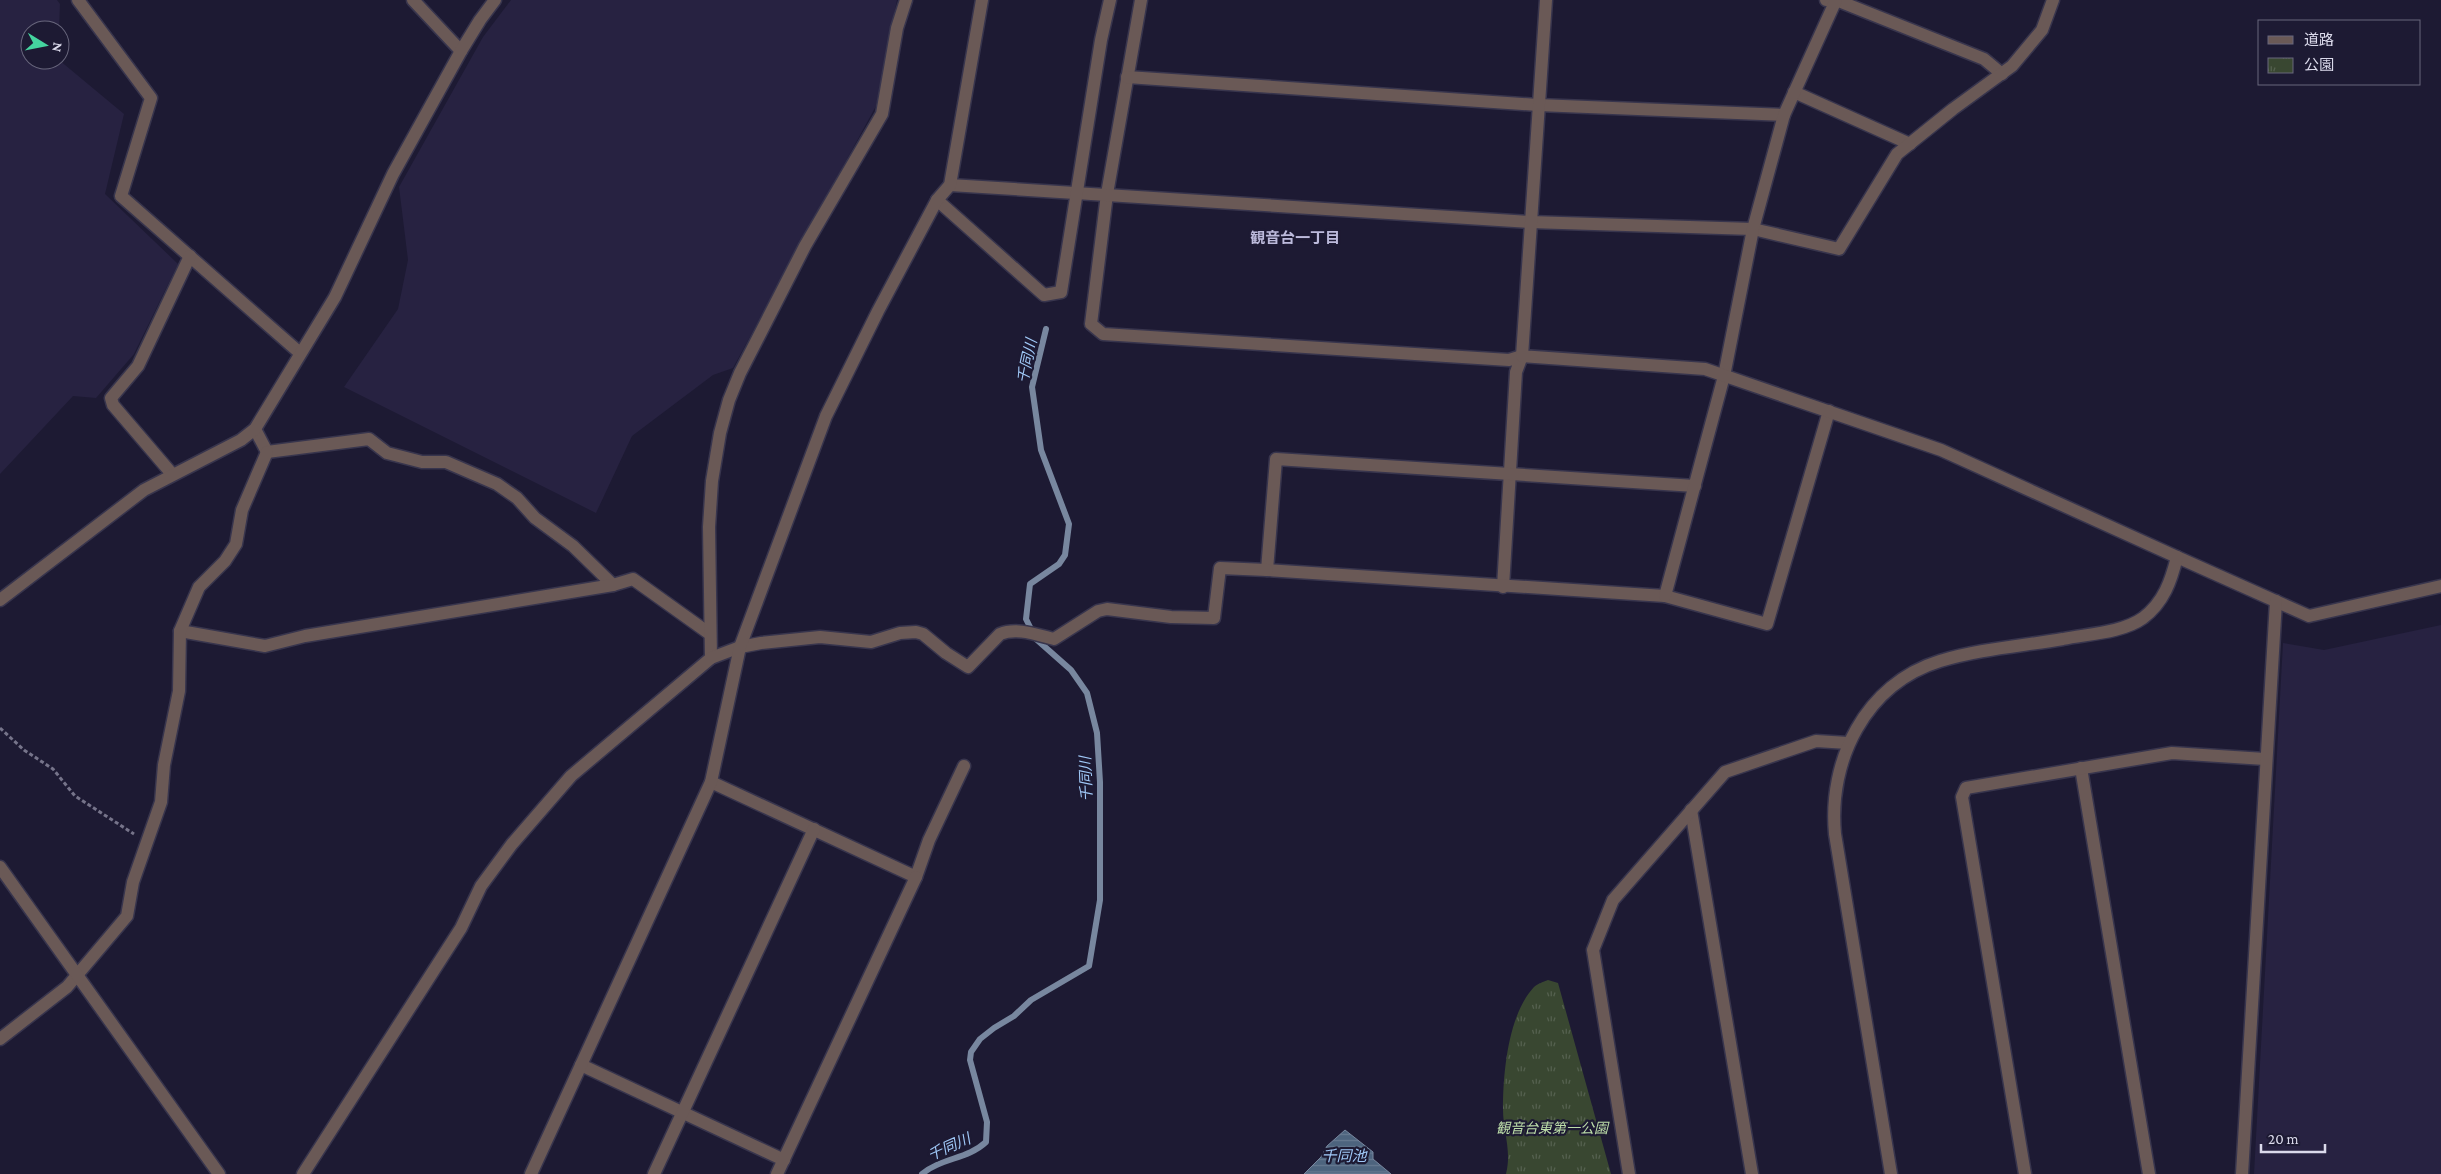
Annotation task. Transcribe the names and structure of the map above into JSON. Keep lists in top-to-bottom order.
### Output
{
  "districts": ["観音台一丁目"],
  "water": ["千同川", "千同池"],
  "parks": ["観音台東第一公園"],
  "legend": ["道路", "公園"],
  "scale_bar": "20 m",
  "north": "right"
}
